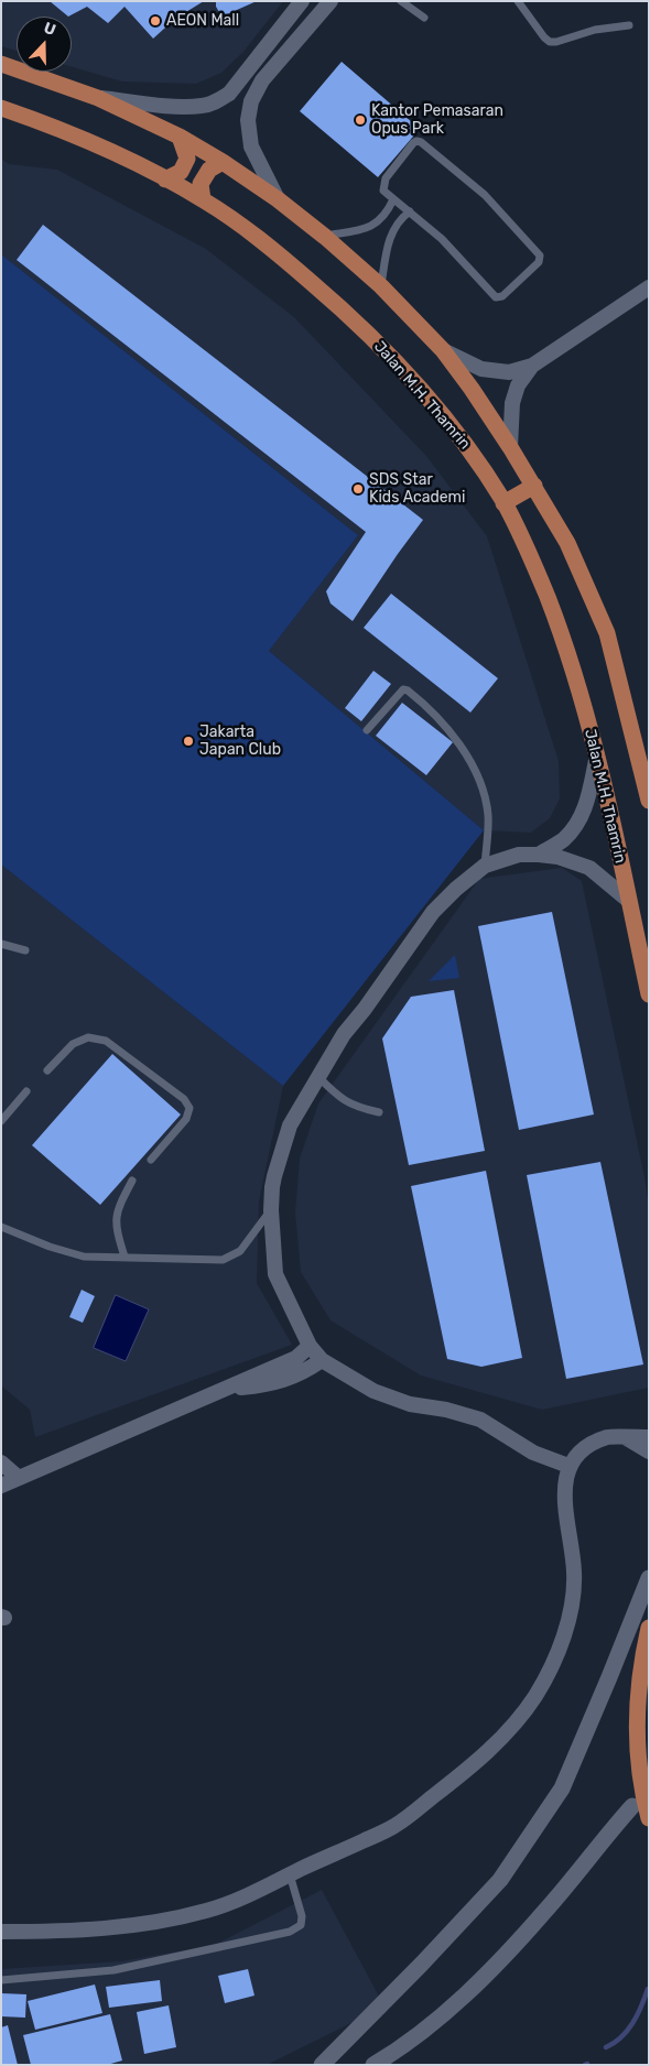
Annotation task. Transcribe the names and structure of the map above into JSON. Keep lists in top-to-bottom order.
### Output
{
  "streets": {
    "main road": ["Jalan M.H. Thamrin"]
  },
  "places": [
    "AEON Mall",
    "Kantor Pemasaran Opus Park",
    "SDS Star Kids Academi",
    "Jakarta Japan Club"
  ],
  "north": "top"
}
